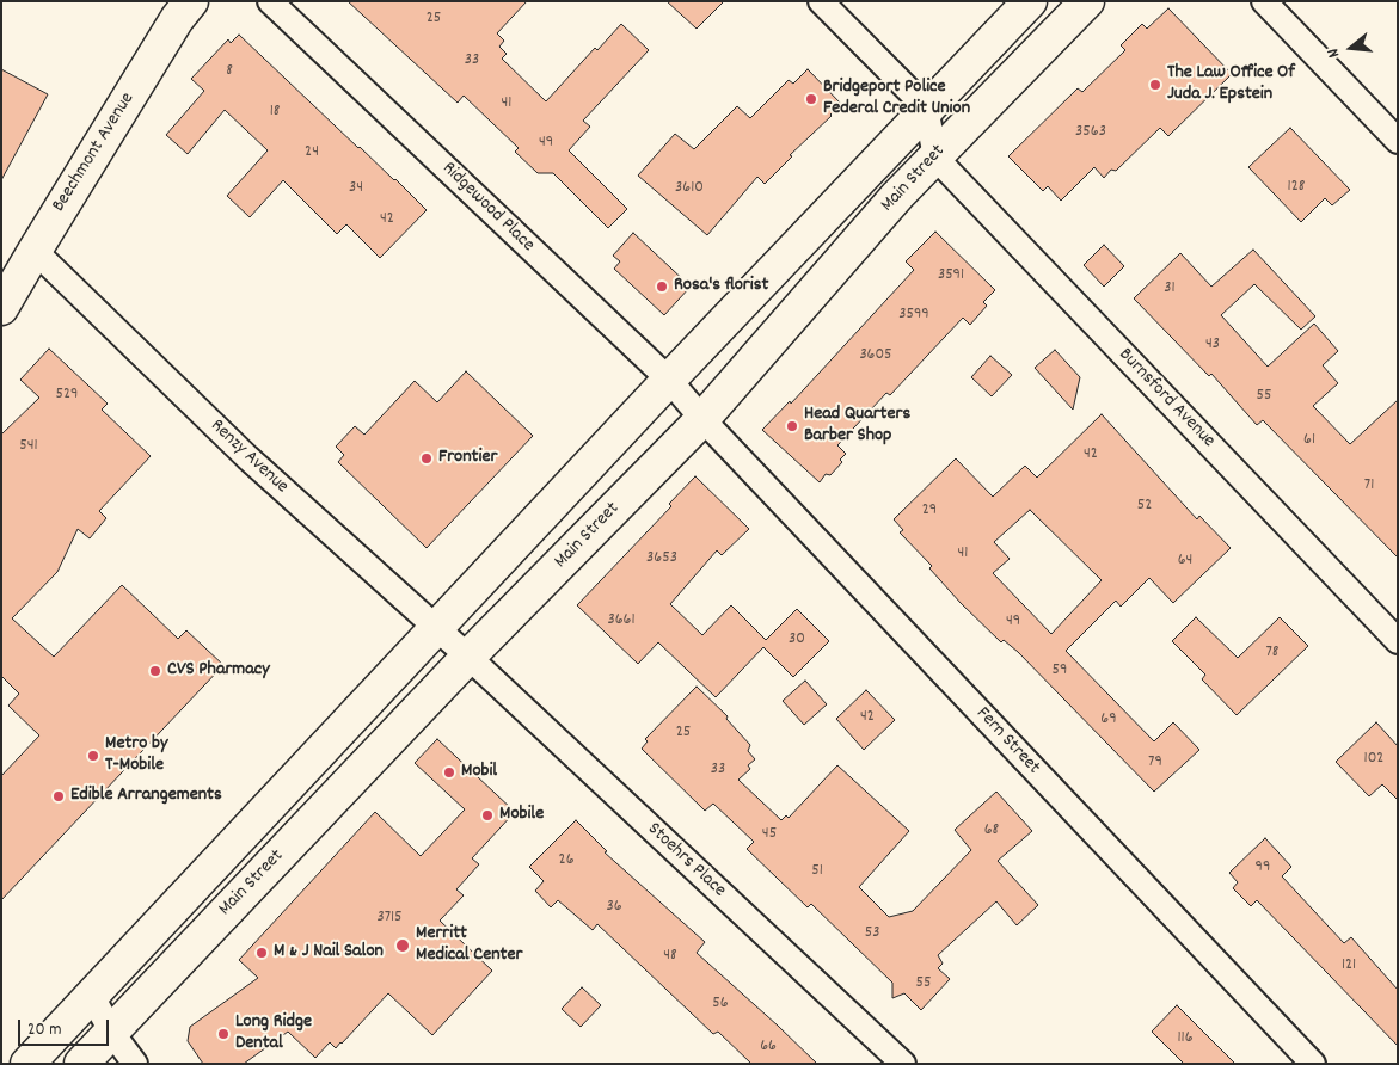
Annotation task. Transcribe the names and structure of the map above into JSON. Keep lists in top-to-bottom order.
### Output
{
  "streets": {
    "main road": ["Beechmont Avenue", "Main Street"],
    "street": [
      "Ridgewood Place",
      "Burnsford Avenue",
      "Renzy Avenue",
      "Fern Street",
      "Stoehrs Place"
    ]
  },
  "crossings": [
    ["Beechmont Avenue", "Renzy Avenue"],
    ["Main Street", "Ridgewood Place"],
    ["Main Street", "Burnsford Avenue"],
    ["Main Street", "Renzy Avenue"],
    ["Main Street", "Fern Street"],
    ["Main Street", "Stoehrs Place"],
    ["Ridgewood Place", "Fern Street"],
    ["Renzy Avenue", "Stoehrs Place"]
  ],
  "places": [
    "The Law Office Of Juda J. Epstein",
    "Bridgeport Police Federal Credit Union",
    "Rosa's florist",
    "Head Quarters Barber Shop",
    "Frontier",
    "CVS Pharmacy",
    "Metro by T-Mobile",
    "Mobil",
    "Edible Arrangements",
    "Mobile",
    "Merritt Medical Center",
    "M & J Nail Salon",
    "Long Ridge Dental"
  ],
  "house_numbers": [
    "25",
    "33",
    "8",
    "41",
    "18",
    "3563",
    "49",
    "24",
    "128",
    "34",
    "3610",
    "42",
    "3591",
    "31",
    "3599",
    "43",
    "3605",
    "529",
    "55",
    "61",
    "541",
    "42",
    "71",
    "52",
    "29",
    "41",
    "3653",
    "64",
    "3661",
    "49",
    "30",
    "78",
    "59",
    "42",
    "69",
    "25",
    "102",
    "79",
    "33",
    "68",
    "45",
    "26",
    "99",
    "51",
    "36",
    "3715",
    "53",
    "48",
    "121",
    "55",
    "56",
    "116",
    "66"
  ],
  "scale_bar": "20 m",
  "north": "left"
}
